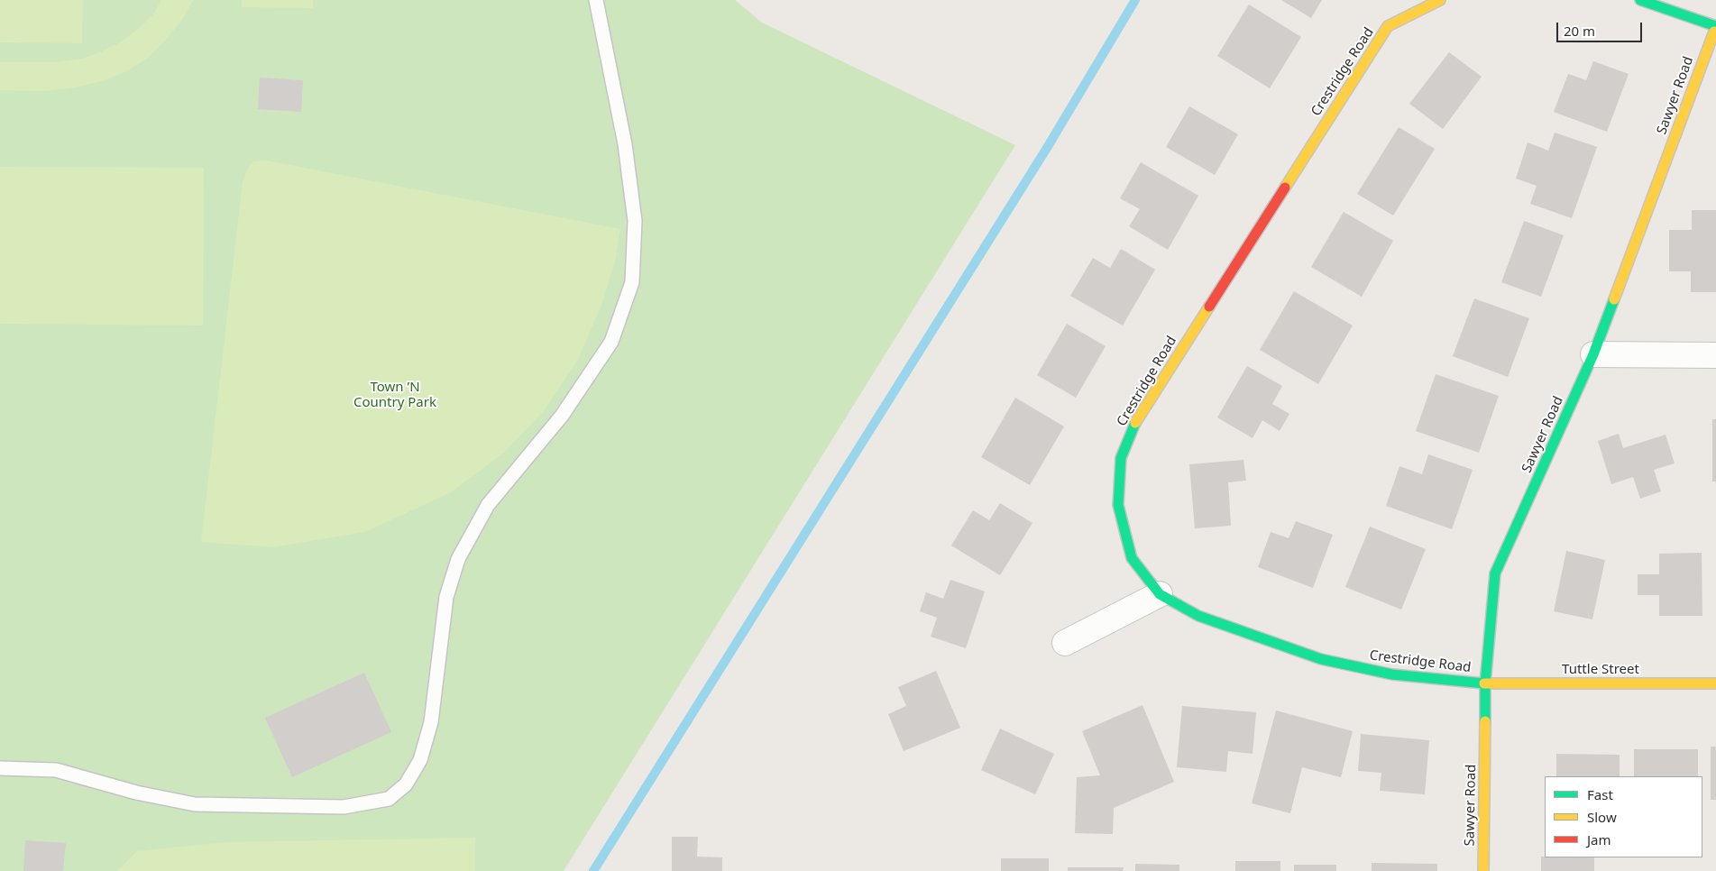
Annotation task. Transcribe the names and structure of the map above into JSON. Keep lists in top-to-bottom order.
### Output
{
  "streets": {
    "street": ["Crestridge Road", "Sawyer Road", "Tuttle Street"]
  },
  "crossings": [
    ["Crestridge Road", "Sawyer Road"],
    ["Crestridge Road", "Tuttle Street"],
    ["Sawyer Road", "Tuttle Street"]
  ],
  "parks": ["Town ’N Country Park"],
  "legend": ["Fast", "Slow", "Jam"],
  "scale_bar": "20 m"
}
